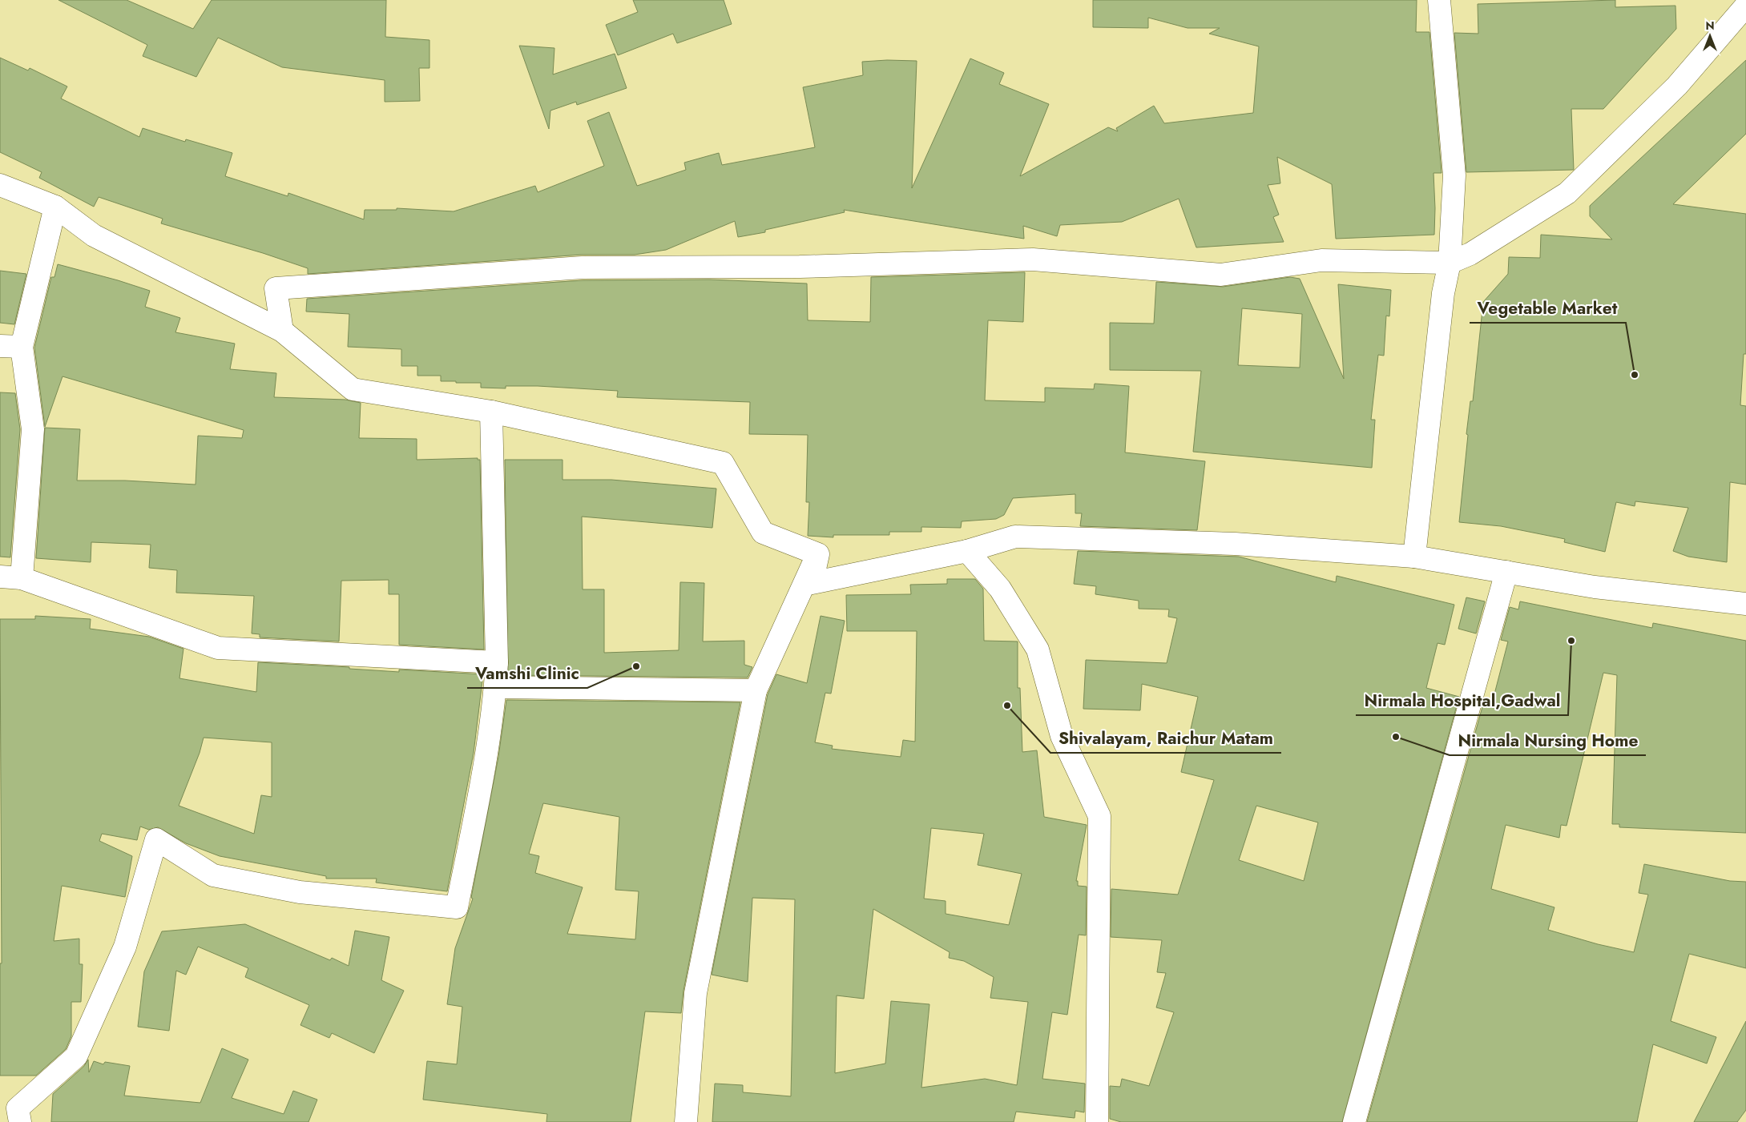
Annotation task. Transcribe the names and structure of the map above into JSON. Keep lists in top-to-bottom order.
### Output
{
  "places": [
    "Vegetable Market",
    "Nirmala Hospital,Gadwal",
    "Vamshi Clinic",
    "Shivalayam, Raichur Matam",
    "Nirmala Nursing Home"
  ],
  "north": "top"
}
